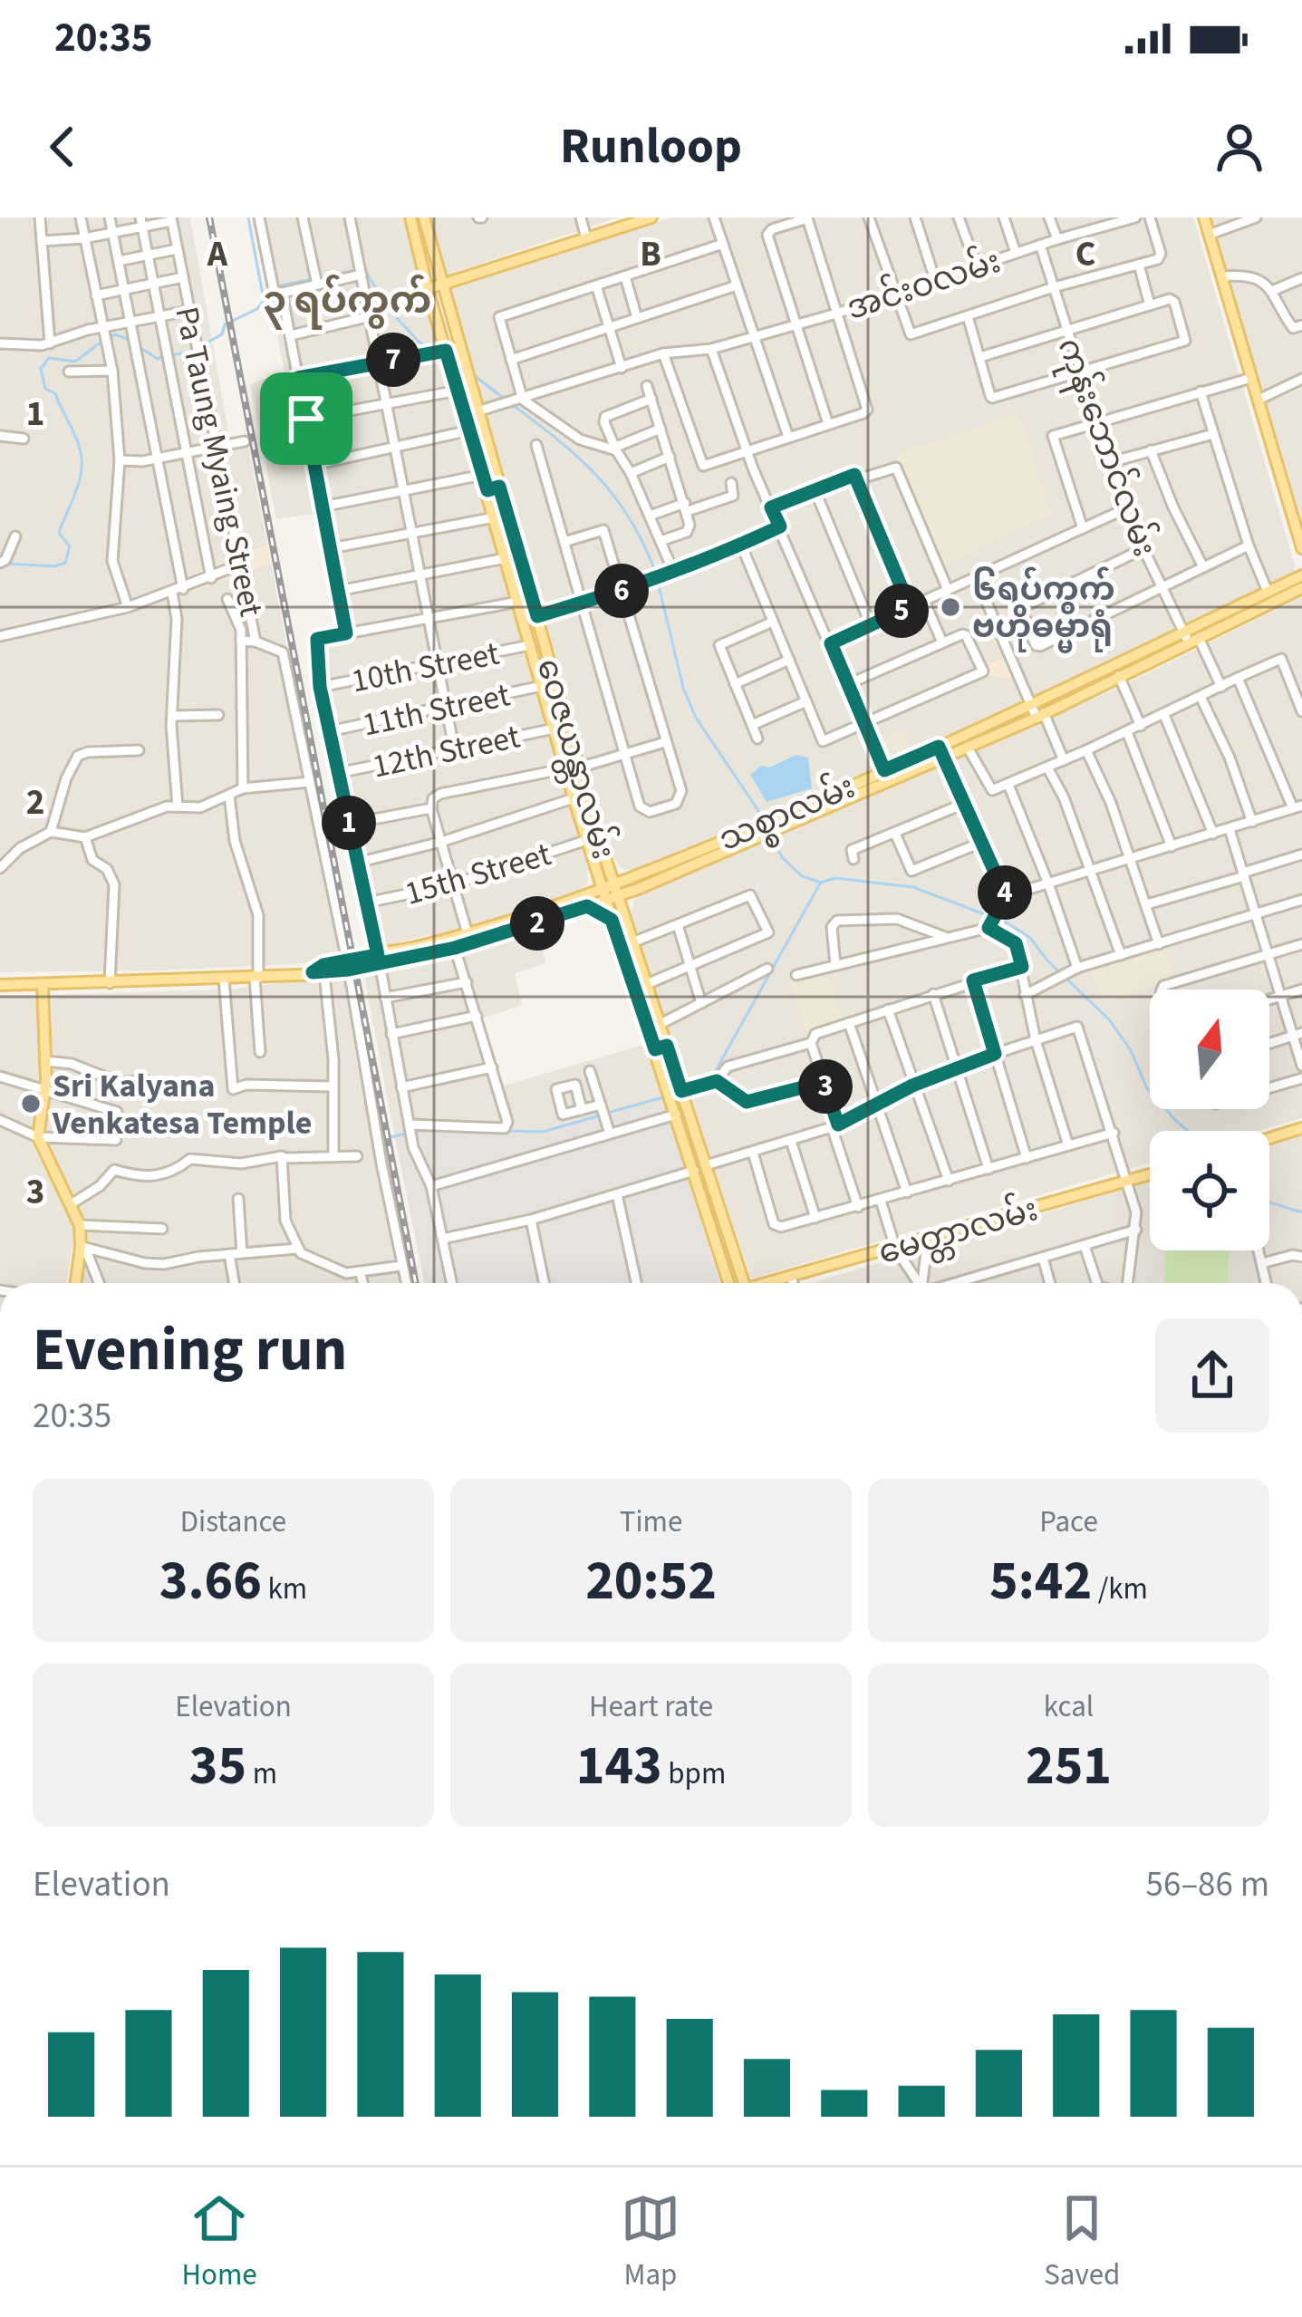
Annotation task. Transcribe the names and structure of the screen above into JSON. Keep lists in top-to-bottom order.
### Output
{
  "streets": {
    "main road": ["ဝေဇယန္တာလမ်း", "သစ္စာလမ်း", "မေတ္တာလမ်း"],
    "street": [
      "အင်းဝလမ်း",
      "ကုန်းဘောင်လမ်း",
      "Pa Taung Myaing Street",
      "10th Street",
      "11th Street",
      "12th Street",
      "15th Street"
    ]
  },
  "crossings": [
    ["အင်းဝလမ်း", "ကုန်းဘောင်လမ်း"],
    ["အင်းဝလမ်း", "ဝေဇယန္တာလမ်း"],
    ["ကုန်းဘောင်လမ်း", "သစ္စာလမ်း"],
    ["10th Street", "ဝေဇယန္တာလမ်း"],
    ["11th Street", "ဝေဇယန္တာလမ်း"],
    ["12th Street", "ဝေဇယန္တာလမ်း"],
    ["ဝေဇယန္တာလမ်း", "သစ္စာလမ်း"],
    ["ဝေဇယန္တာလမ်း", "15th Street"]
  ],
  "districts": ["၃ ရပ်ကွက်"],
  "places": ["၆ရပ်ကွက် ဗဟိုဓမ္မာရုံ", "Sri Kalyana Venkatesa Temple"],
  "north": "top",
  "page": {
    "status": "20:35",
    "header": "Runloop",
    "pins": [
      "7",
      "6",
      "5",
      "1",
      "4",
      "2",
      "3"
    ],
    "heading": ["Evening run", "20:35"],
    "stats": [
      ["Distance", "3.66 km"],
      ["Time", "20:52"],
      ["Pace", "5:42 /km"],
      ["Elevation", "35 m"],
      ["Heart rate", "143 bpm"],
      ["kcal", "251"]
    ],
    "chart": ["Elevation", "56–86 m"],
    "tabs": ["Home", "Map", "Saved"]
  },
  "grid": {
    "columns": ["A", "B", "C"],
    "rows": ["1", "2", "3"]
  }
}
